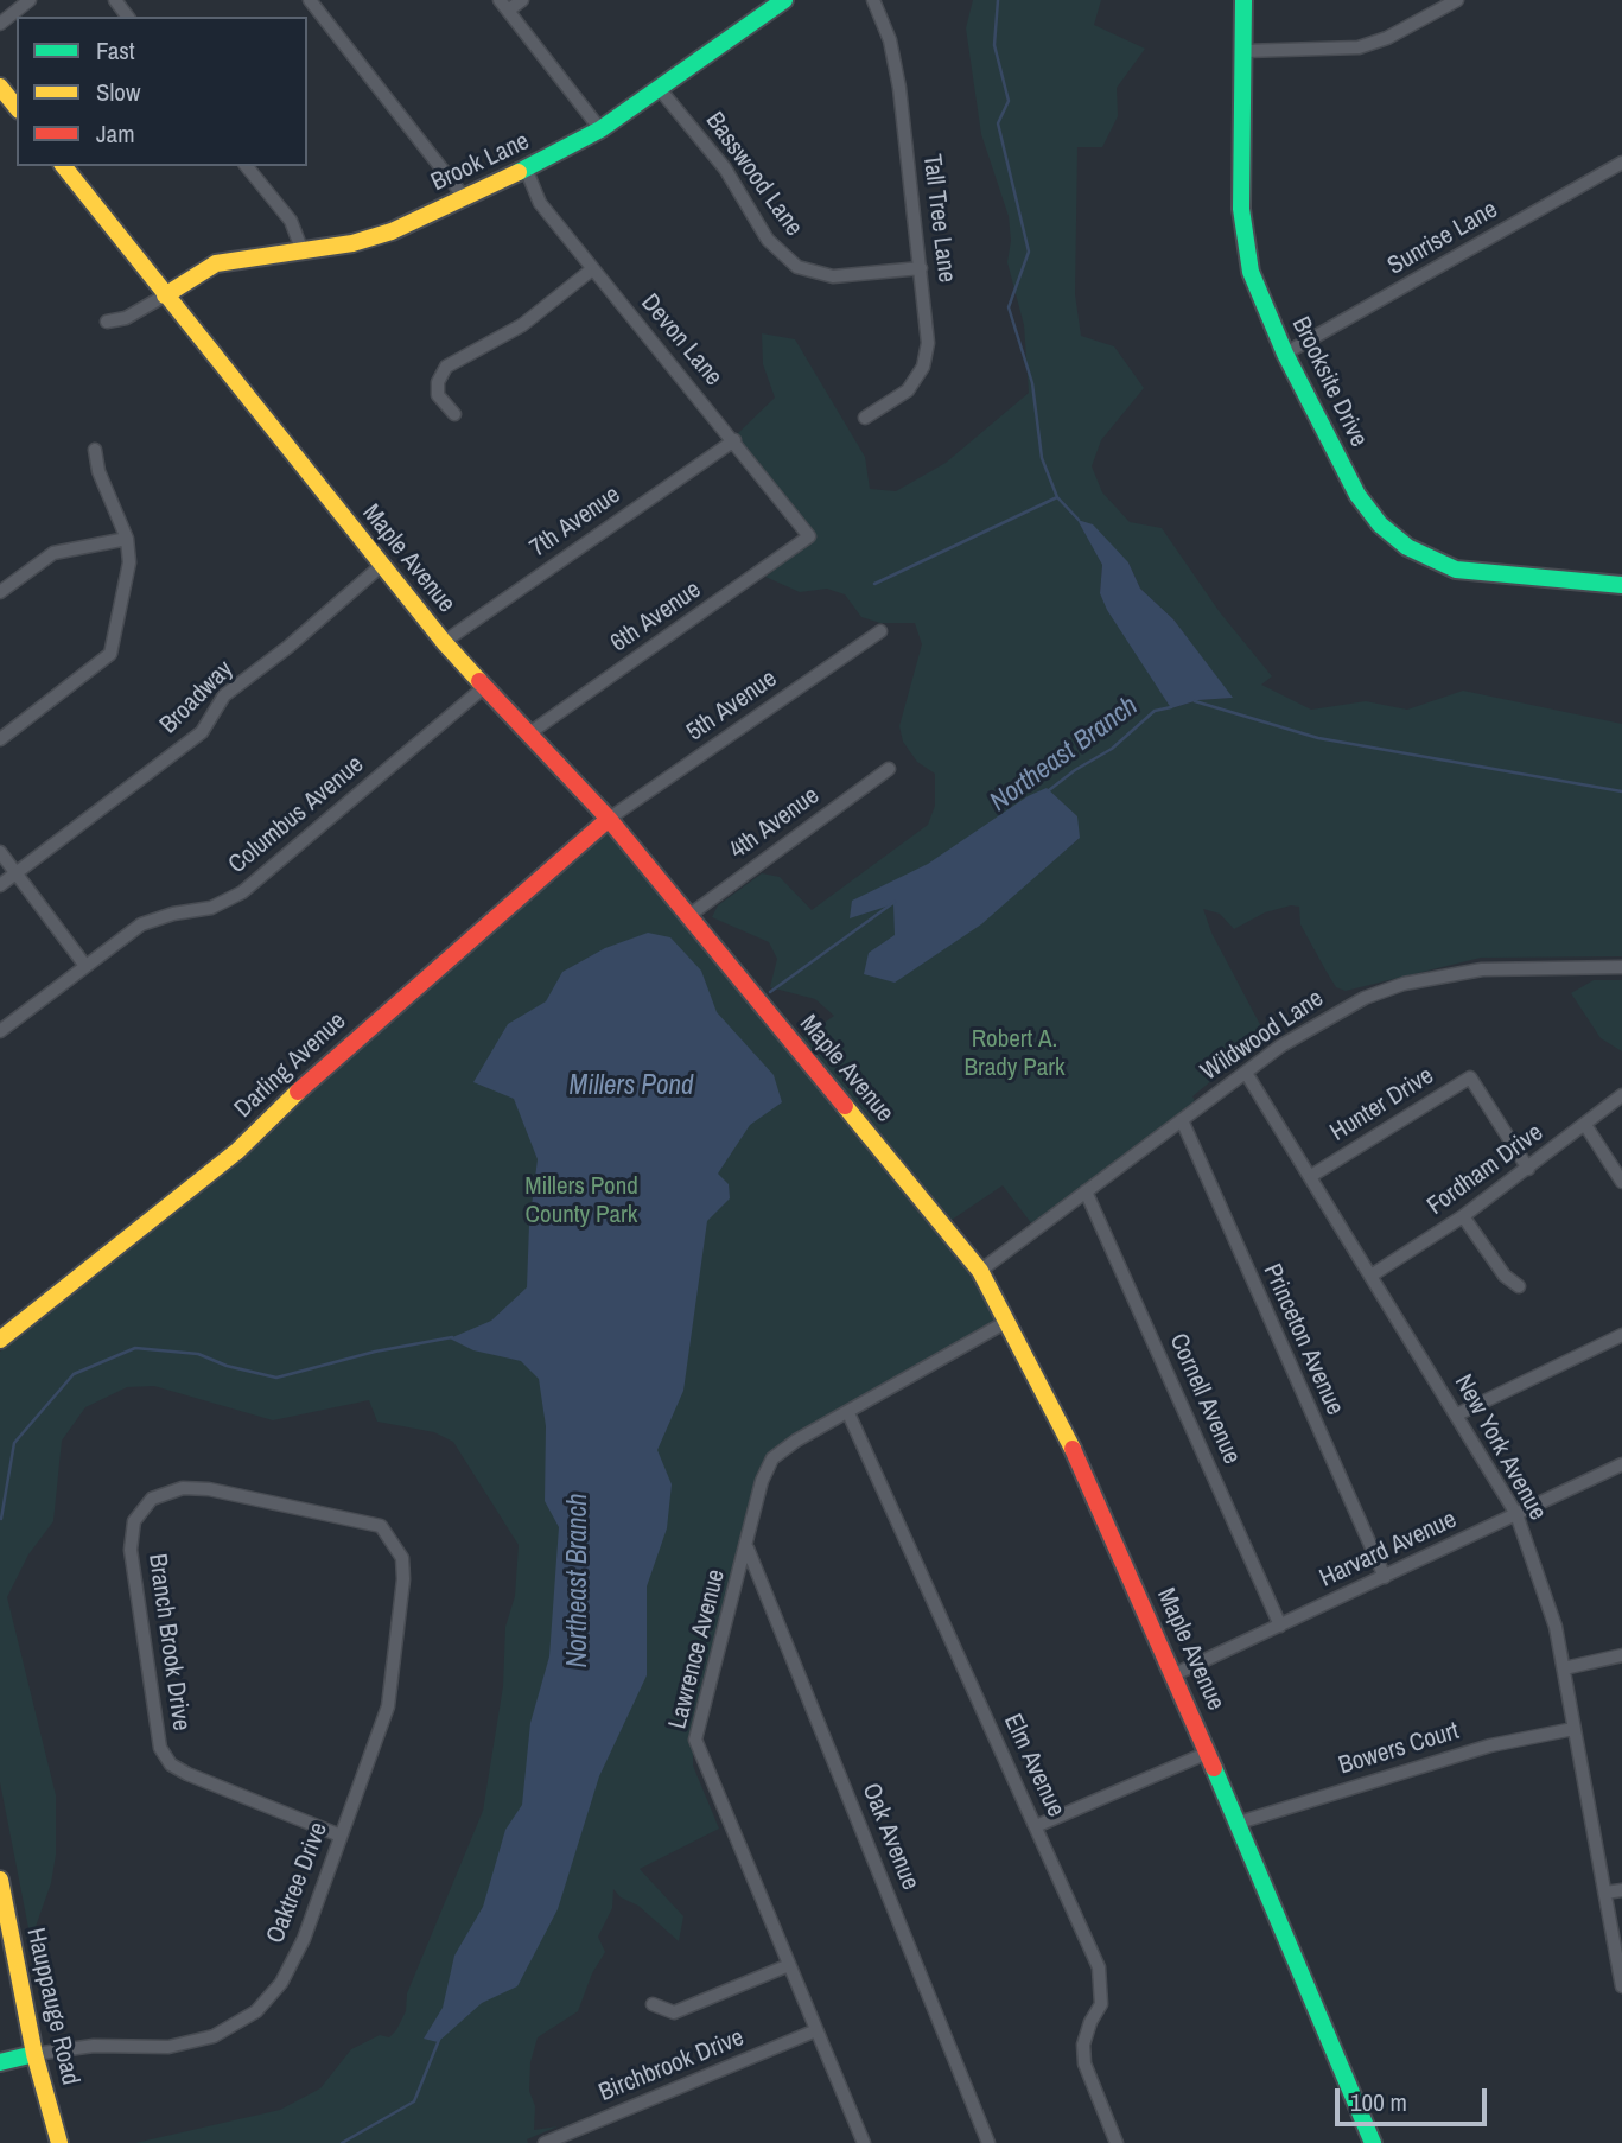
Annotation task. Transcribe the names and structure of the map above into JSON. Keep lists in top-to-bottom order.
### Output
{
  "streets": {
    "main road": [
      "Brook Lane",
      "Brooksite Drive",
      "Maple Avenue",
      "Darling Avenue",
      "Hauppauge Road"
    ],
    "street": [
      "Basswood Lane",
      "Tall Tree Lane",
      "Sunrise Lane",
      "Devon Lane",
      "7th Avenue",
      "6th Avenue",
      "Broadway",
      "5th Avenue",
      "Columbus Avenue",
      "4th Avenue",
      "Wildwood Lane",
      "Hunter Drive",
      "Fordham Drive",
      "Princeton Avenue",
      "Cornell Avenue",
      "New York Avenue",
      "Harvard Avenue",
      "Branch Brook Drive",
      "Lawrence Avenue",
      "Bowers Court",
      "Elm Avenue",
      "Oak Avenue",
      "Oaktree Drive",
      "Birchbrook Drive"
    ]
  },
  "crossings": [
    ["Brook Lane", "Basswood Lane"],
    ["Brook Lane", "Devon Lane"],
    ["Brook Lane", "Maple Avenue"],
    ["Basswood Lane", "Tall Tree Lane"],
    ["Sunrise Lane", "Brooksite Drive"],
    ["Devon Lane", "7th Avenue"],
    ["Devon Lane", "6th Avenue"],
    ["7th Avenue", "Maple Avenue"],
    ["Maple Avenue", "6th Avenue"],
    ["Maple Avenue", "Broadway"],
    ["Maple Avenue", "5th Avenue"],
    ["Maple Avenue", "Columbus Avenue"],
    ["Maple Avenue", "4th Avenue"],
    ["Maple Avenue", "Wildwood Lane"],
    ["Maple Avenue", "Darling Avenue"],
    ["Maple Avenue", "Harvard Avenue"],
    ["Maple Avenue", "Lawrence Avenue"],
    ["Maple Avenue", "Bowers Court"],
    ["5th Avenue", "Darling Avenue"],
    ["Wildwood Lane", "Princeton Avenue"],
    ["Wildwood Lane", "Cornell Avenue"],
    ["Wildwood Lane", "New York Avenue"],
    ["Hunter Drive", "Fordham Drive"],
    ["Hunter Drive", "New York Avenue"],
    ["Fordham Drive", "New York Avenue"],
    ["Princeton Avenue", "Harvard Avenue"],
    ["Cornell Avenue", "Harvard Avenue"],
    ["New York Avenue", "Harvard Avenue"],
    ["New York Avenue", "Bowers Court"],
    ["Branch Brook Drive", "Oaktree Drive"],
    ["Lawrence Avenue", "Elm Avenue"],
    ["Lawrence Avenue", "Oak Avenue"],
    ["Lawrence Avenue", "Birchbrook Drive"],
    ["Oaktree Drive", "Hauppauge Road"]
  ],
  "water": ["Northeast Branch", "Millers Pond"],
  "parks": ["Robert A. Brady Park", "Millers Pond County Park"],
  "legend": ["Fast", "Slow", "Jam"],
  "scale_bar": "100 m"
}
